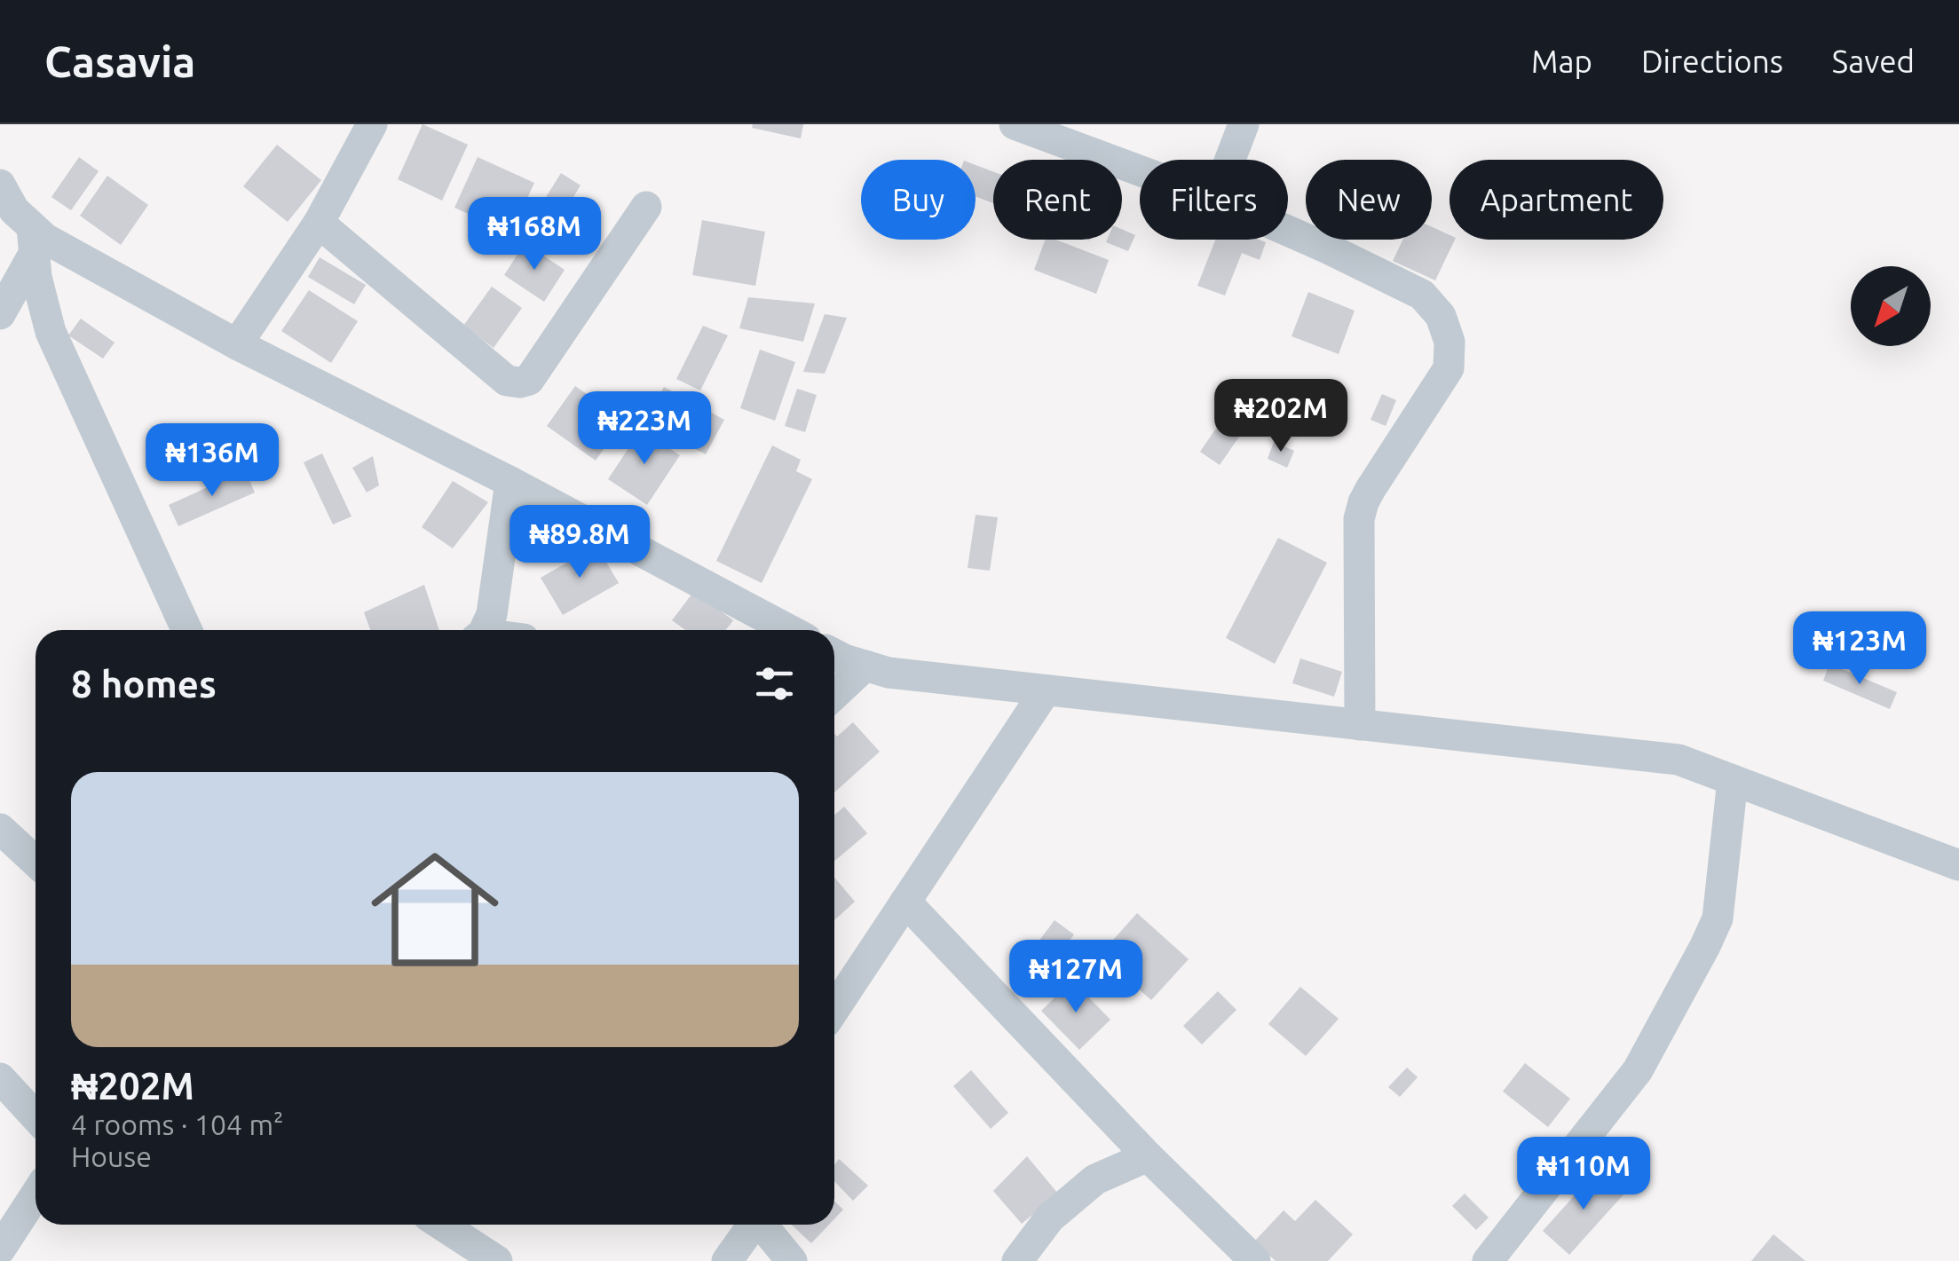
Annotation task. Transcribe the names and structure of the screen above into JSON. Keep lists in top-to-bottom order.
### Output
{
  "north": "bottom left",
  "page": {
    "header": "Casavia",
    "nav": ["Map", "Directions", "Saved"],
    "chip": [
      "Buy",
      "Rent",
      "Filters",
      "New",
      "Apartment"
    ],
    "price": [
      "₦168M",
      "₦202M",
      "₦223M",
      "₦136M",
      "₦89.8M",
      "₦123M",
      "₦127M",
      "₦110M"
    ],
    "heading": "8 homes",
    "list": [
      {
        "name": "₦202M",
        "note": "4 rooms · 104 m² · House"
      }
    ]
  }
}
